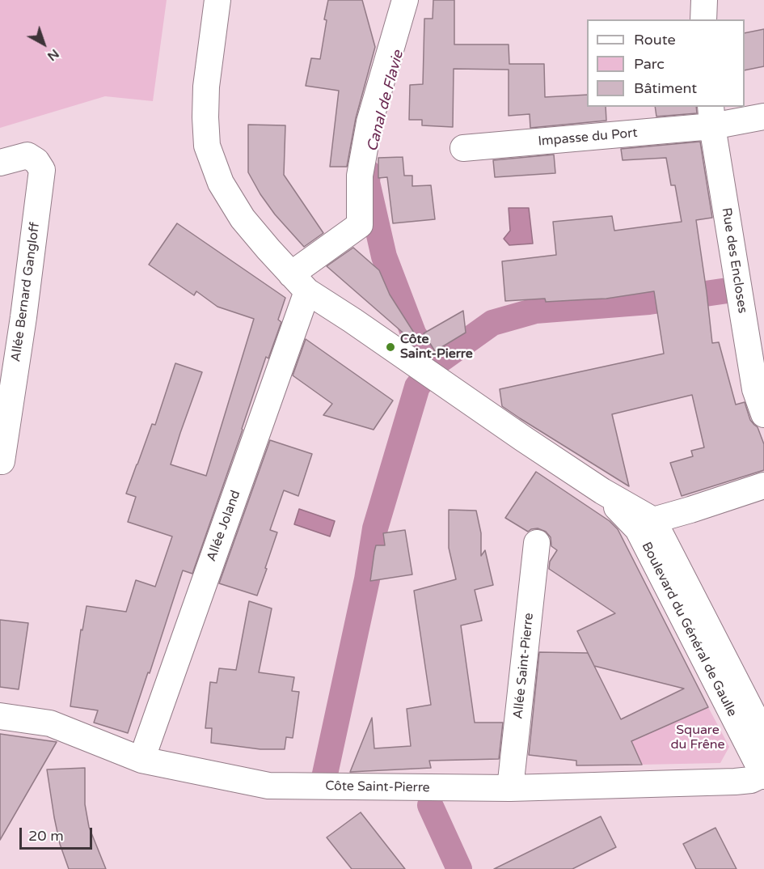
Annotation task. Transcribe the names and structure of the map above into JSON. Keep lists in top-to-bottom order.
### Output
{
  "streets": {
    "street": [
      "Impasse du Port",
      "Rue des Encloses",
      "Allée Bernard Gangloff",
      "Allée Joland",
      "Boulevard du Général de Gaulle",
      "Allée Saint-Pierre",
      "Côte Saint-Pierre"
    ]
  },
  "crossings": [
    ["Impasse du Port", "Rue des Encloses"],
    ["Allée Joland", "Boulevard du Général de Gaulle"],
    ["Allée Joland", "Côte Saint-Pierre"],
    ["Boulevard du Général de Gaulle", "Côte Saint-Pierre"],
    ["Allée Saint-Pierre", "Côte Saint-Pierre"]
  ],
  "water": ["Canal de Flavie"],
  "parks": ["Square du Frêne"],
  "places": ["Côte Saint-Pierre"],
  "legend": ["Route", "Parc", "Bâtiment"],
  "scale_bar": "20 m",
  "north": "bottom right"
}
